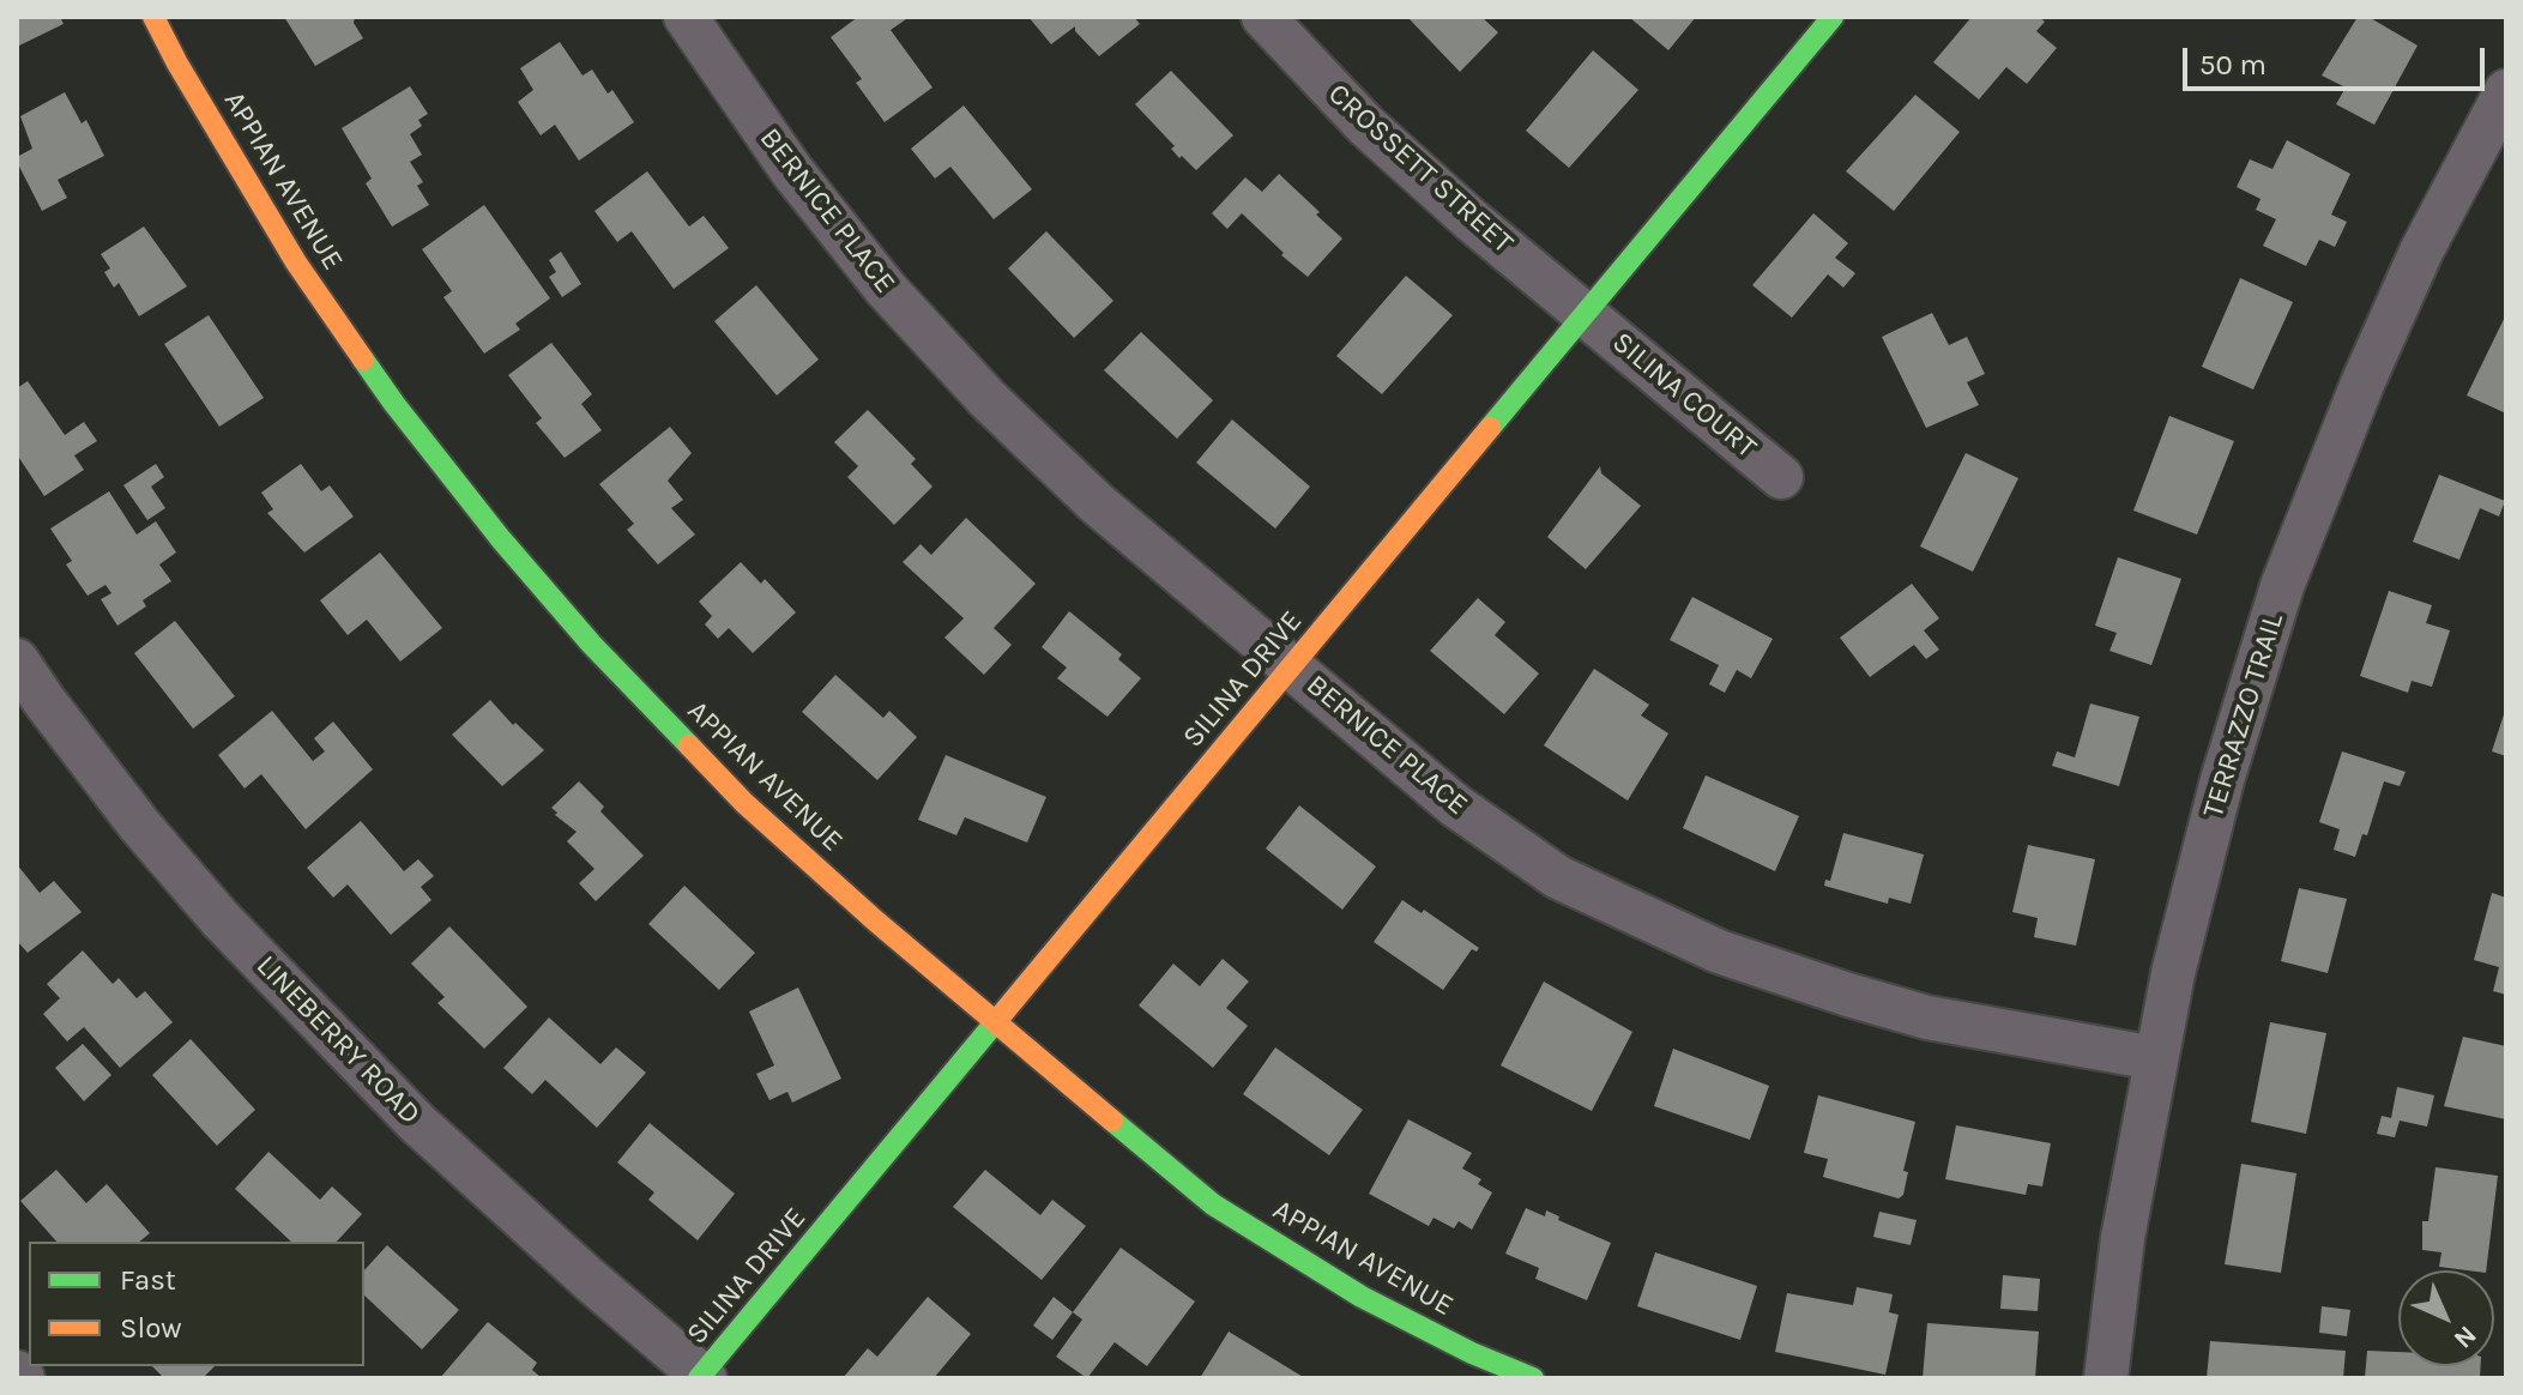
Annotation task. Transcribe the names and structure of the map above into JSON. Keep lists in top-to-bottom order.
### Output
{
  "streets": {
    "street": [
      "CROSSETT STREET",
      "APPIAN AVENUE",
      "BERNICE PLACE",
      "SILINA COURT",
      "SILINA DRIVE",
      "TERRAZZO TRAIL",
      "LINEBERRY ROAD"
    ]
  },
  "crossings": [
    ["CROSSETT STREET", "SILINA COURT"],
    ["CROSSETT STREET", "SILINA DRIVE"],
    ["APPIAN AVENUE", "SILINA DRIVE"],
    ["BERNICE PLACE", "SILINA DRIVE"],
    ["BERNICE PLACE", "TERRAZZO TRAIL"],
    ["SILINA COURT", "SILINA DRIVE"],
    ["SILINA DRIVE", "LINEBERRY ROAD"]
  ],
  "legend": ["Fast", "Slow"],
  "scale_bar": "50 m",
  "north": "bottom right"
}
